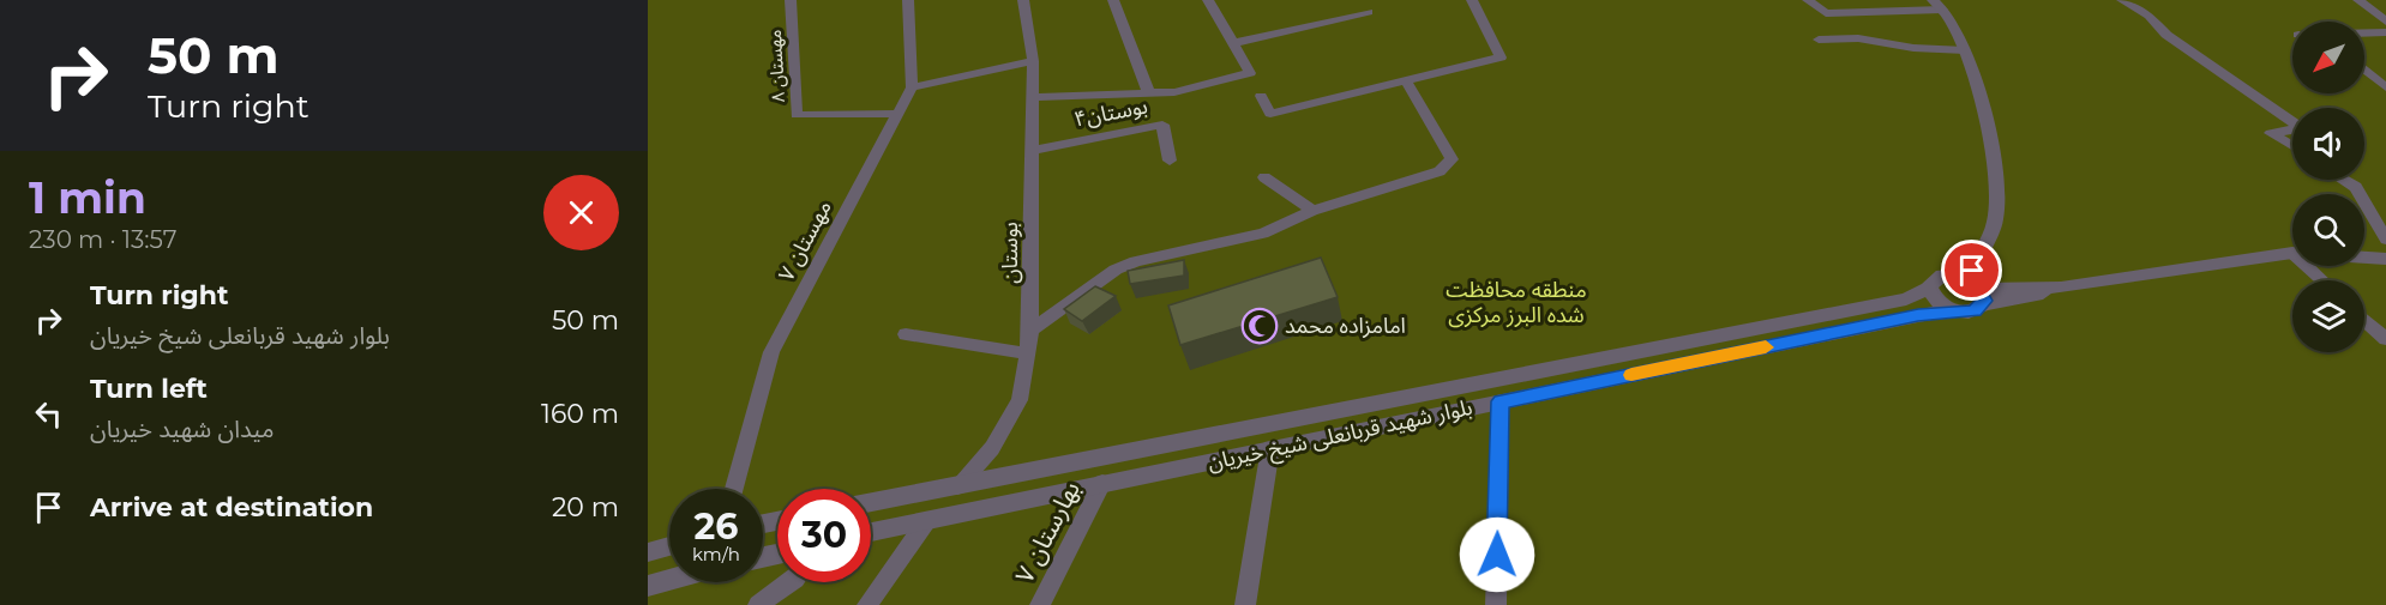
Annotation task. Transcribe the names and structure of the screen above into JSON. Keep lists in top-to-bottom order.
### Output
{
  "streets": {
    "street": [
      "مهستان ۸",
      "بوستان۴",
      "مهستان ۷",
      "بوستان",
      "بلوار شهید قربانعلی شیخ خیریان",
      "بهارستان ۷"
    ]
  },
  "crossings": [
    ["مهستان ۸", "مهستان ۷"],
    ["بوستان۴", "بوستان"],
    ["بلوار شهید قربانعلی شیخ خیریان", "بهارستان ۷"]
  ],
  "parks": ["منطقه محافظت شده البرز مرکزی"],
  "places": {
    "mosque": ["امامزاده محمد"]
  },
  "north": "bottom left",
  "page": {
    "turn": ["50 m", "Turn right"],
    "heading": ["1 min", "230 m · 13:57"],
    "list": [
      {
        "name": "Turn right",
        "note": "بلوار شهید قربانعلی شیخ خیریان",
        "value": "50 m"
      },
      {
        "name": "Turn left",
        "note": "میدان شهید خیریان",
        "value": "160 m"
      },
      {
        "name": "Arrive at destination",
        "value": "20 m"
      }
    ],
    "speed": "26 km/h",
    "limit": "30"
  }
}
